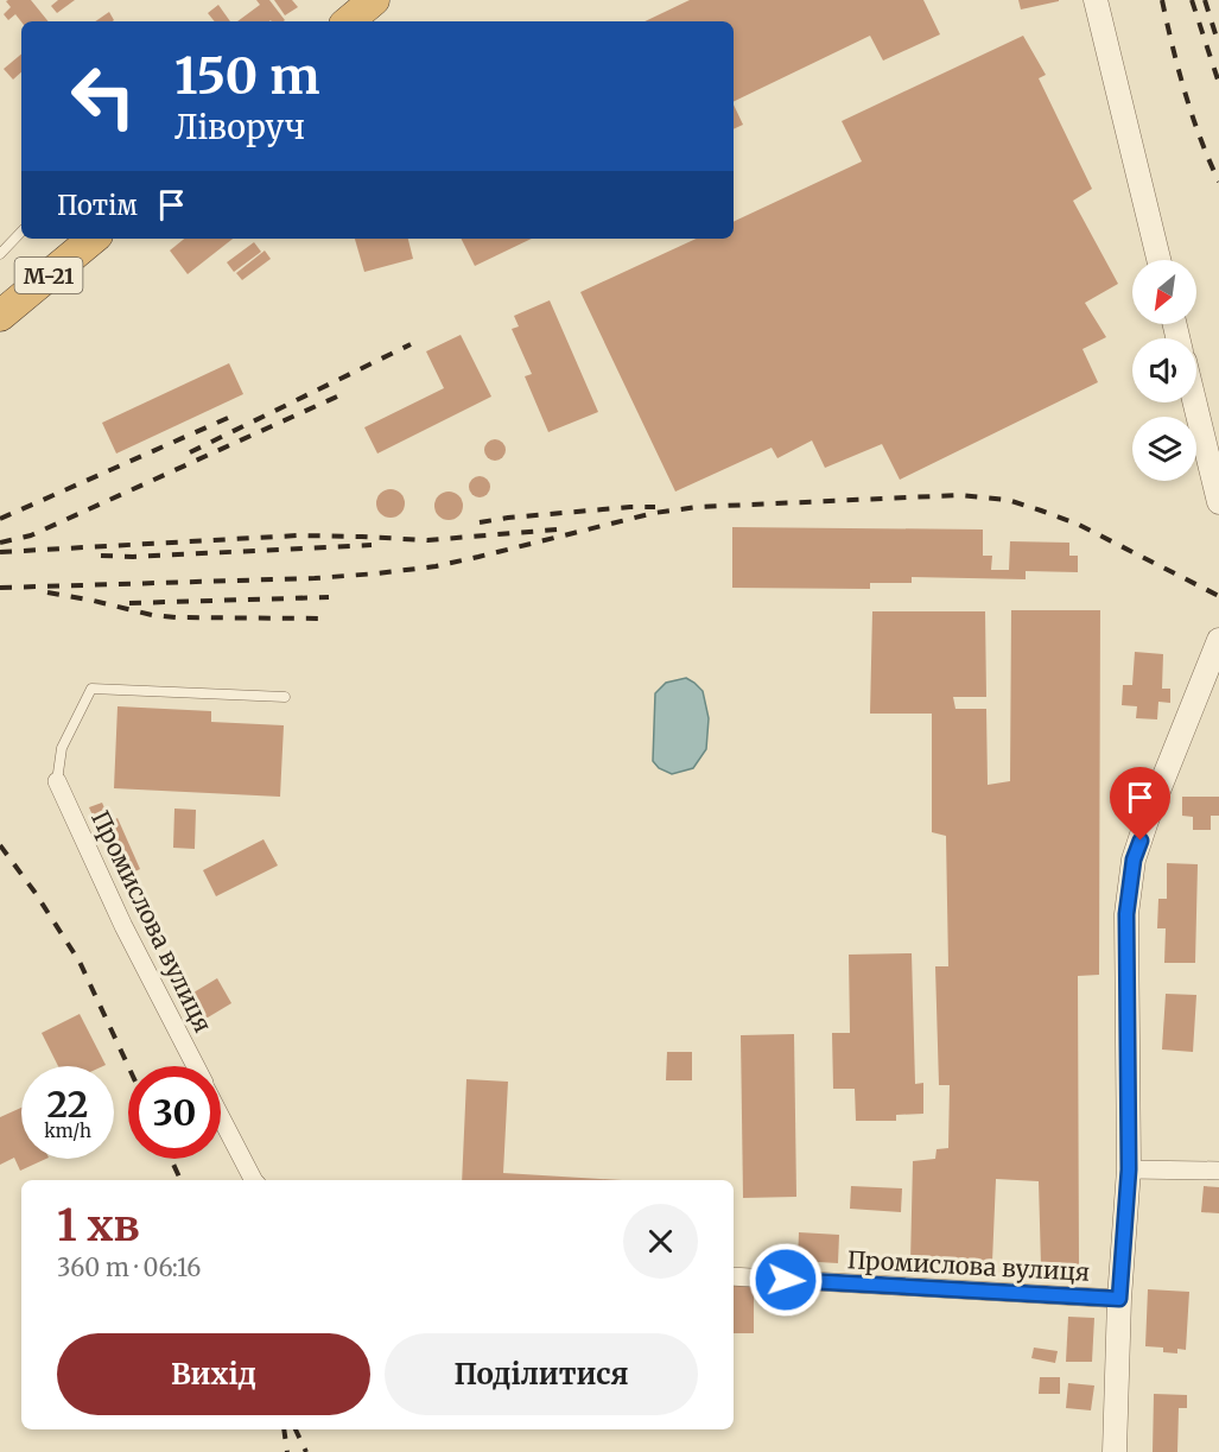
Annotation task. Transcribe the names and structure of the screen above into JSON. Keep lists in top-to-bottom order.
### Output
{
  "streets": {
    "highway": ["М-21"],
    "street": ["Промислова вулиця"]
  },
  "north": "bottom left",
  "page": {
    "turn": ["150 m", "Ліворуч"],
    "then": "Потім",
    "speed": "22 km/h",
    "limit": "30",
    "heading": ["1 хв", "360 m · 06:16"],
    "buttons": ["Вихід", "Поділитися"]
  }
}
